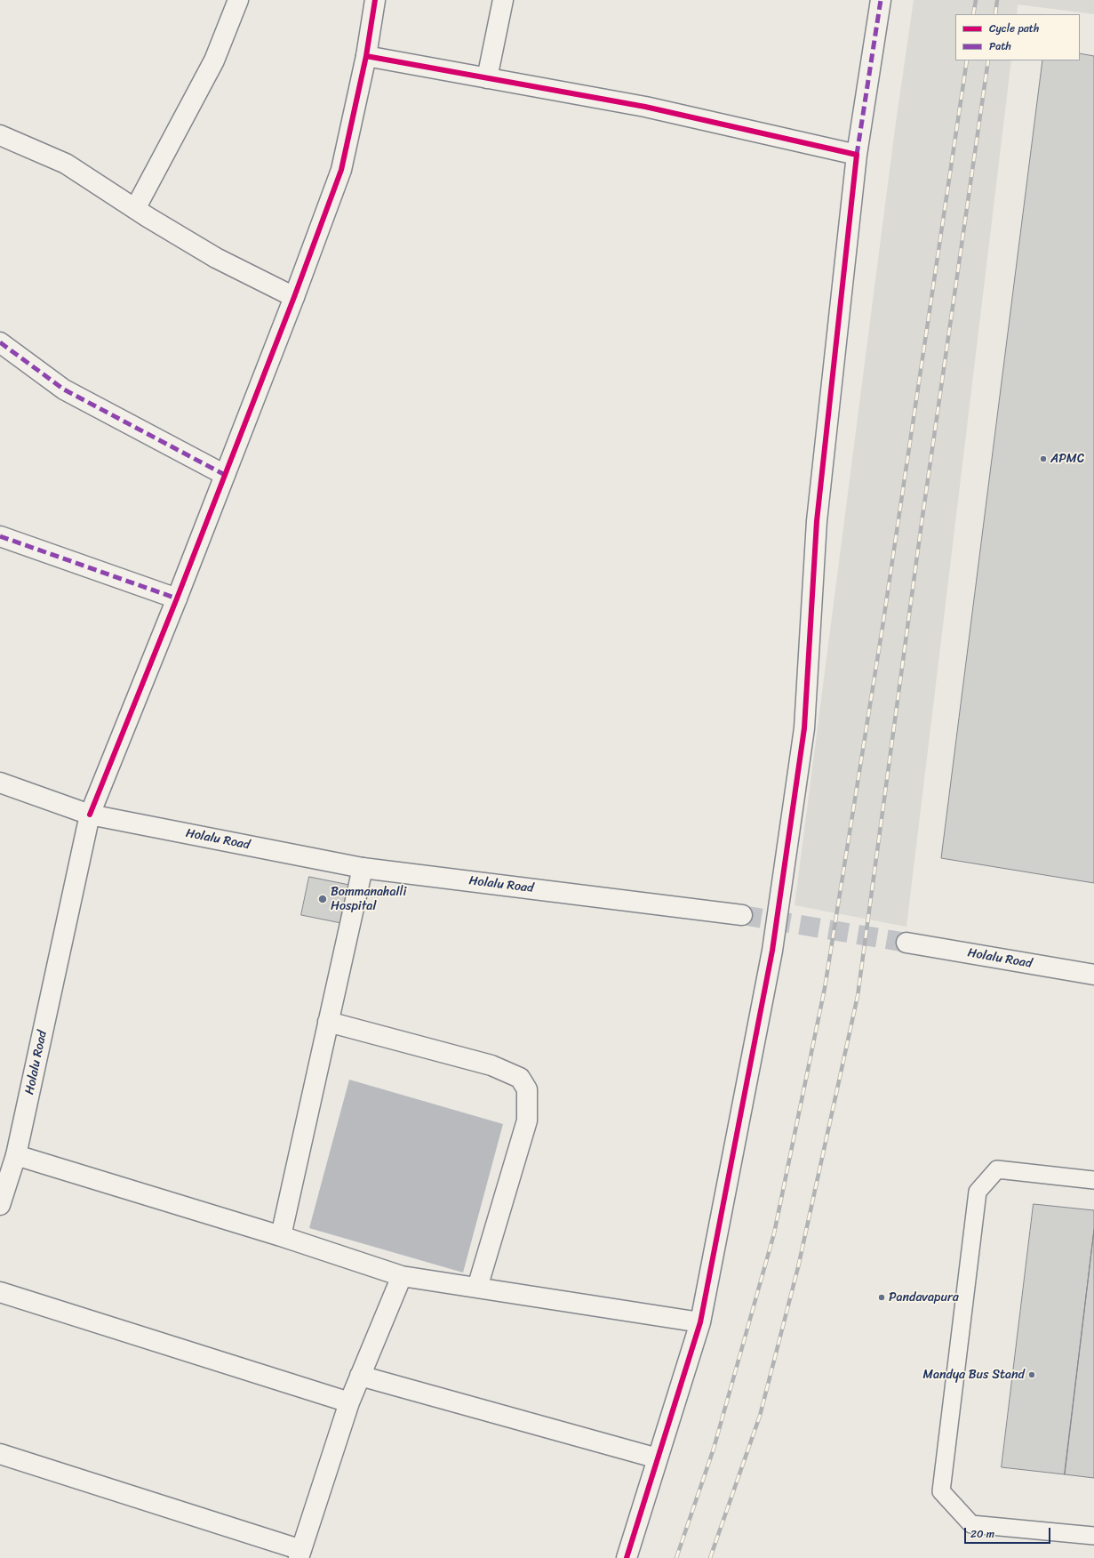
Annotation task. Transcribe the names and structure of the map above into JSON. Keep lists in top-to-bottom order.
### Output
{
  "streets": {
    "street": ["Holalu Road"]
  },
  "places": [
    "APMC",
    "Bommanahalli Hospital",
    "Pandavapura",
    "Mandya Bus Stand"
  ],
  "legend": ["Cycle path", "Path"],
  "scale_bar": "20 m"
}
